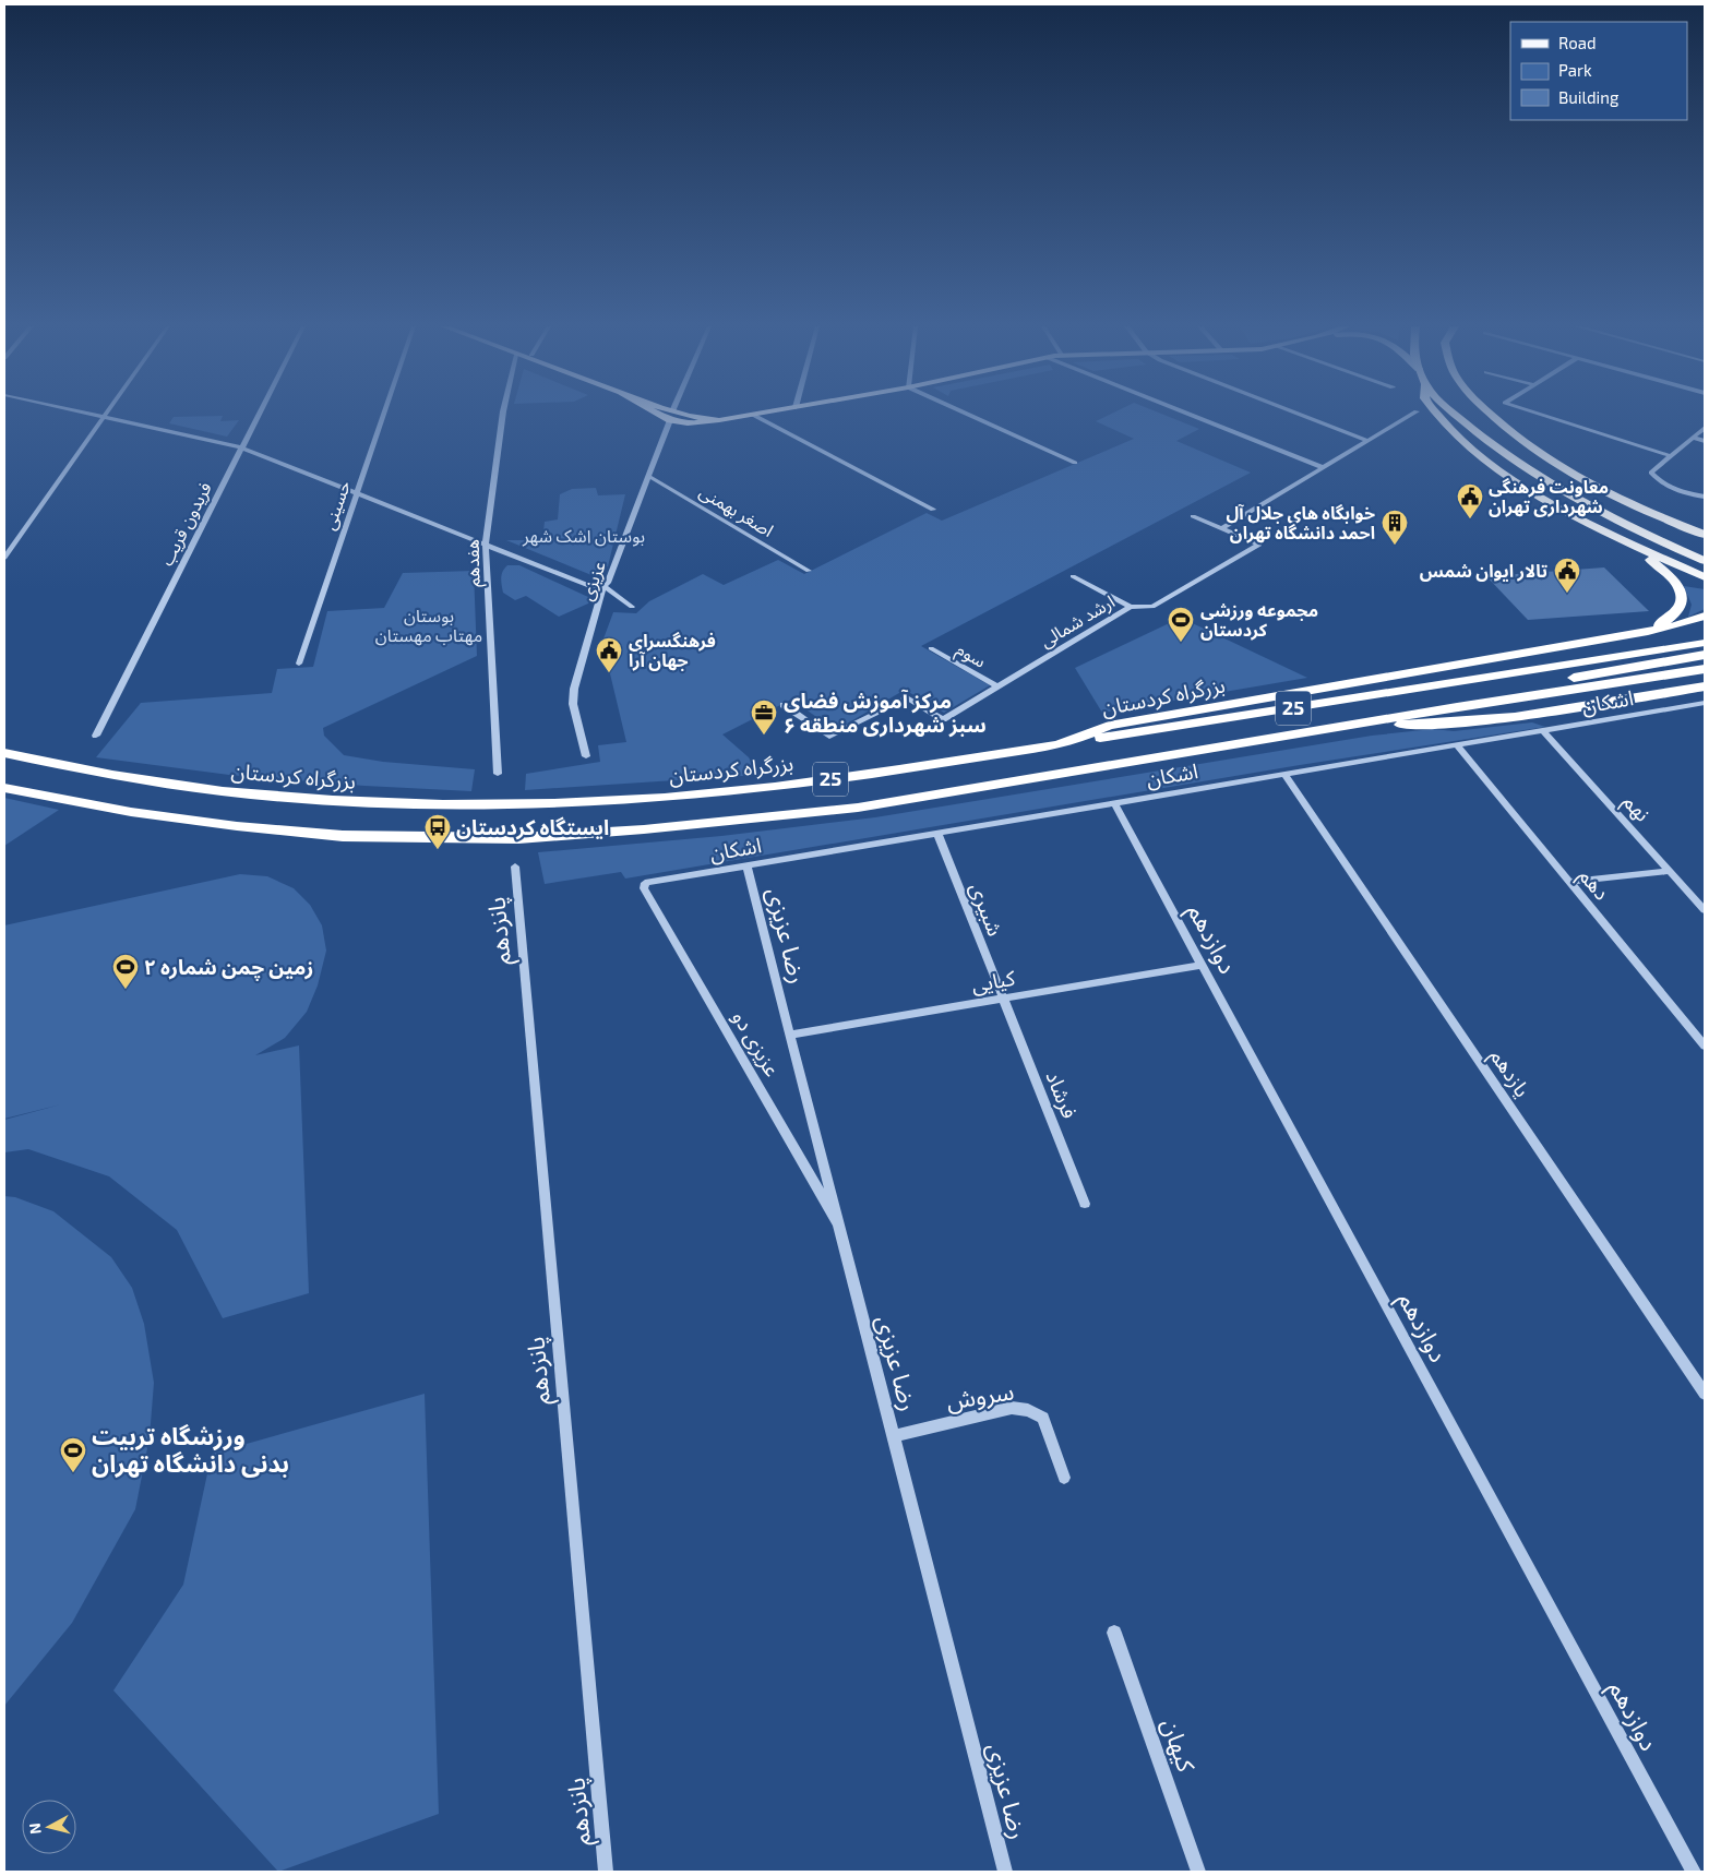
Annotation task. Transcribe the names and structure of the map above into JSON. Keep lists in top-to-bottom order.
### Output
{
  "streets": {
    "highway": ["بزرگراه کردستان", "25"],
    "street": [
      "حسینی",
      "اصغر بهمنی",
      "فریدون قریب",
      "هفدهم",
      "عزیزی",
      "ارشد شمالی",
      "سوم",
      "اشکان",
      "نهم",
      "دهم",
      "شبیری",
      "پانزدهم",
      "رضا عزیزی",
      "دوازدهم",
      "کیایی",
      "عزیزی دو",
      "یازدهم",
      "فرشاد",
      "سروش",
      "کیهان"
    ]
  },
  "crossings": [
    ["اصغر بهمنی", "عزیزی"],
    ["ارشد شمالی", "سوم"],
    ["بزرگراه کردستان", "25"],
    ["اشکان", "نهم"],
    ["اشکان", "دهم"],
    ["اشکان", "شبیری"],
    ["اشکان", "رضا عزیزی"],
    ["اشکان", "دوازدهم"],
    ["اشکان", "عزیزی دو"],
    ["اشکان", "یازدهم"],
    ["شبیری", "کیایی"],
    ["شبیری", "فرشاد"],
    ["رضا عزیزی", "کیایی"],
    ["رضا عزیزی", "عزیزی دو"],
    ["رضا عزیزی", "سروش"],
    ["دوازدهم", "کیایی"],
    ["کیایی", "فرشاد"]
  ],
  "parks": ["بوستان اشک شهر", "بوستان مهتاب مهستان"],
  "places": {
    "public building": ["معاونت فرهنگی شهرداری تهران", "تالار ایوان شمس", "فرهنگسرای جهان آرا"],
    "building": ["خوابگاه های جلال آل احمد دانشگاه تهران"],
    "sports": ["مجموعه ورزشی کردستان", "زمین چمن شماره ۲", "ورزشگاه تربیت بدنی دانشگاه تهران"],
    "office": ["مرکز آموزش فضای سبز شهرداری منطقه ۶"],
    "bus stop": ["ایستگاه کردستان"]
  },
  "legend": ["Road", "Park", "Building"],
  "north": "left"
}
